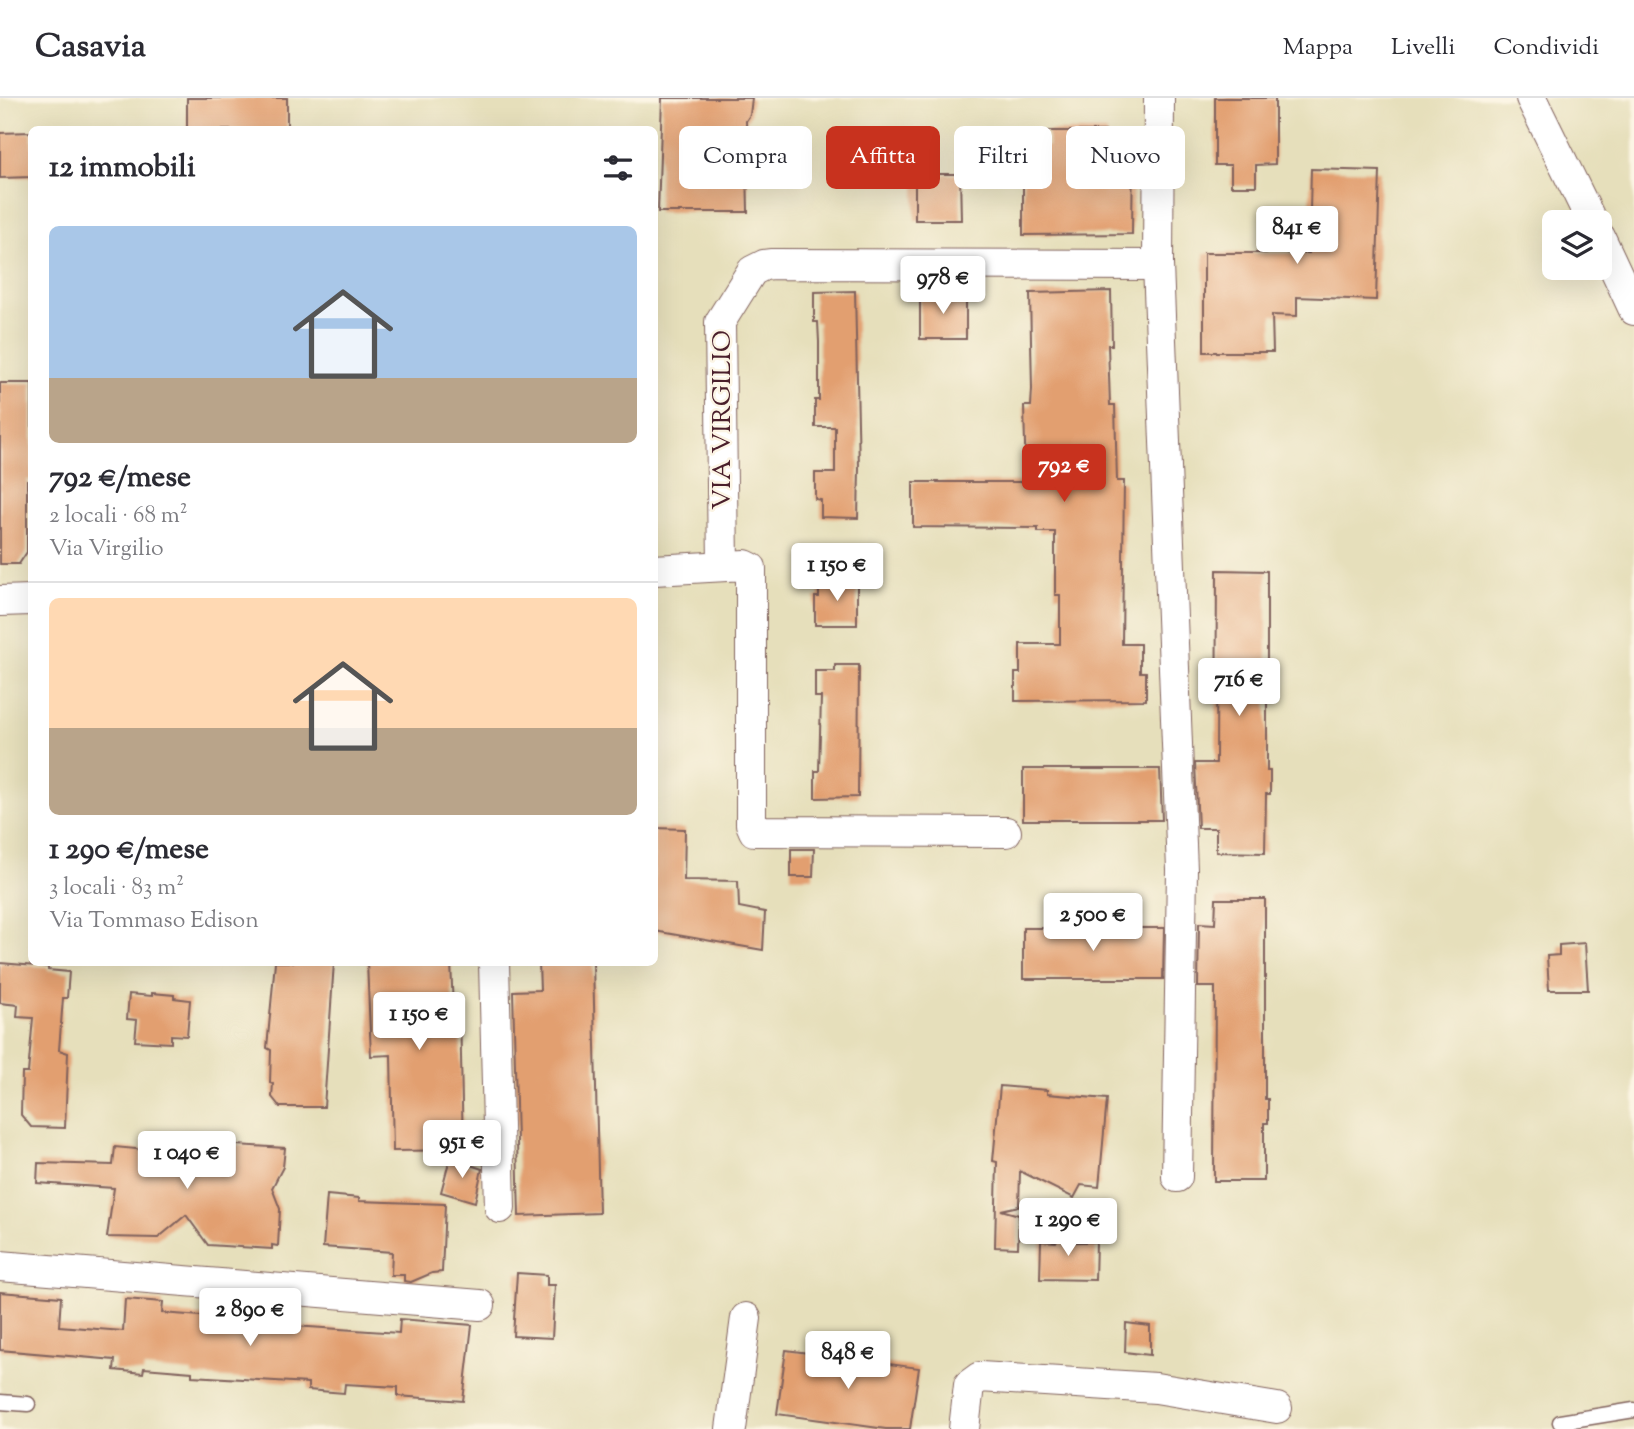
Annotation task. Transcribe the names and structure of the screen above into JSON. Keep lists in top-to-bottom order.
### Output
{
  "streets": {
    "street": ["VIA VIRGILIO"]
  },
  "page": {
    "header": "Casavia",
    "nav": ["Mappa", "Livelli", "Condividi"],
    "chip": [
      "Compra",
      "Affitta",
      "Filtri",
      "Nuovo"
    ],
    "heading": "12 immobili",
    "price": [
      "841 €",
      "978 €",
      "792 €",
      "1 150 €",
      "716 €",
      "2 500 €",
      "1 150 €",
      "951 €",
      "1 040 €",
      "1 290 €",
      "2 890 €",
      "848 €"
    ],
    "list": [
      {
        "name": "792 €/mese",
        "note": "2 locali · 68 m² · Via Virgilio"
      },
      {
        "name": "1 290 €/mese",
        "note": "3 locali · 83 m² · Via Tommaso Edison"
      }
    ]
  }
}
